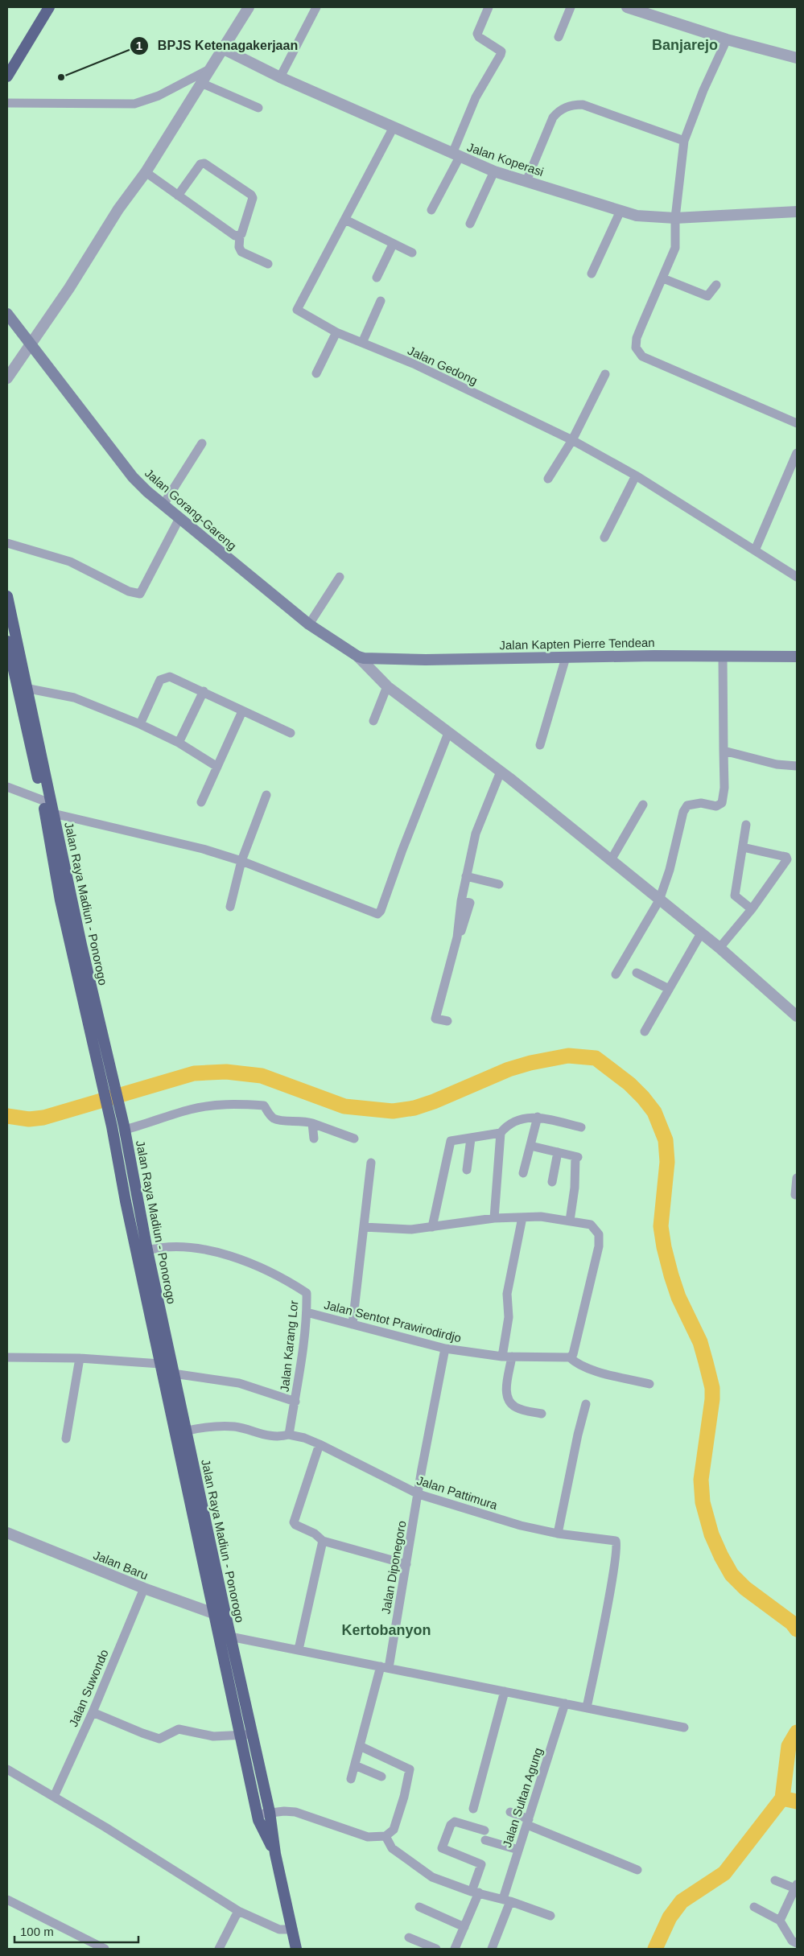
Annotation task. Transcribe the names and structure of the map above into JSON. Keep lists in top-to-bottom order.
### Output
{
  "streets": {
    "highway": ["Jalan Raya Madiun - Ponorogo"],
    "main road": ["Jalan Gorang-Gareng", "Jalan Kapten Pierre Tendean"],
    "street": [
      "Jalan Koperasi",
      "Jalan Gedong",
      "Jalan Sentot Prawirodirdjo",
      "Jalan Karang Lor",
      "Jalan Pattimura",
      "Jalan Baru",
      "Jalan Diponegoro",
      "Jalan Suwondo",
      "Jalan Sultan Agung"
    ]
  },
  "crossings": [
    ["Jalan Koperasi", "Jalan Gedong"],
    ["Jalan Gorang-Gareng", "Jalan Kapten Pierre Tendean"],
    ["Jalan Raya Madiun - Ponorogo", "Jalan Karang Lor"],
    ["Jalan Raya Madiun - Ponorogo", "Jalan Pattimura"],
    ["Jalan Raya Madiun - Ponorogo", "Jalan Baru"],
    ["Jalan Sentot Prawirodirdjo", "Jalan Karang Lor"],
    ["Jalan Sentot Prawirodirdjo", "Jalan Diponegoro"],
    ["Jalan Karang Lor", "Jalan Pattimura"],
    ["Jalan Pattimura", "Jalan Diponegoro"],
    ["Jalan Baru", "Jalan Suwondo"]
  ],
  "districts": ["Banjarejo", "Kertobanyon"],
  "places": ["BPJS Ketenagakerjaan"],
  "scale_bar": "100 m"
}
